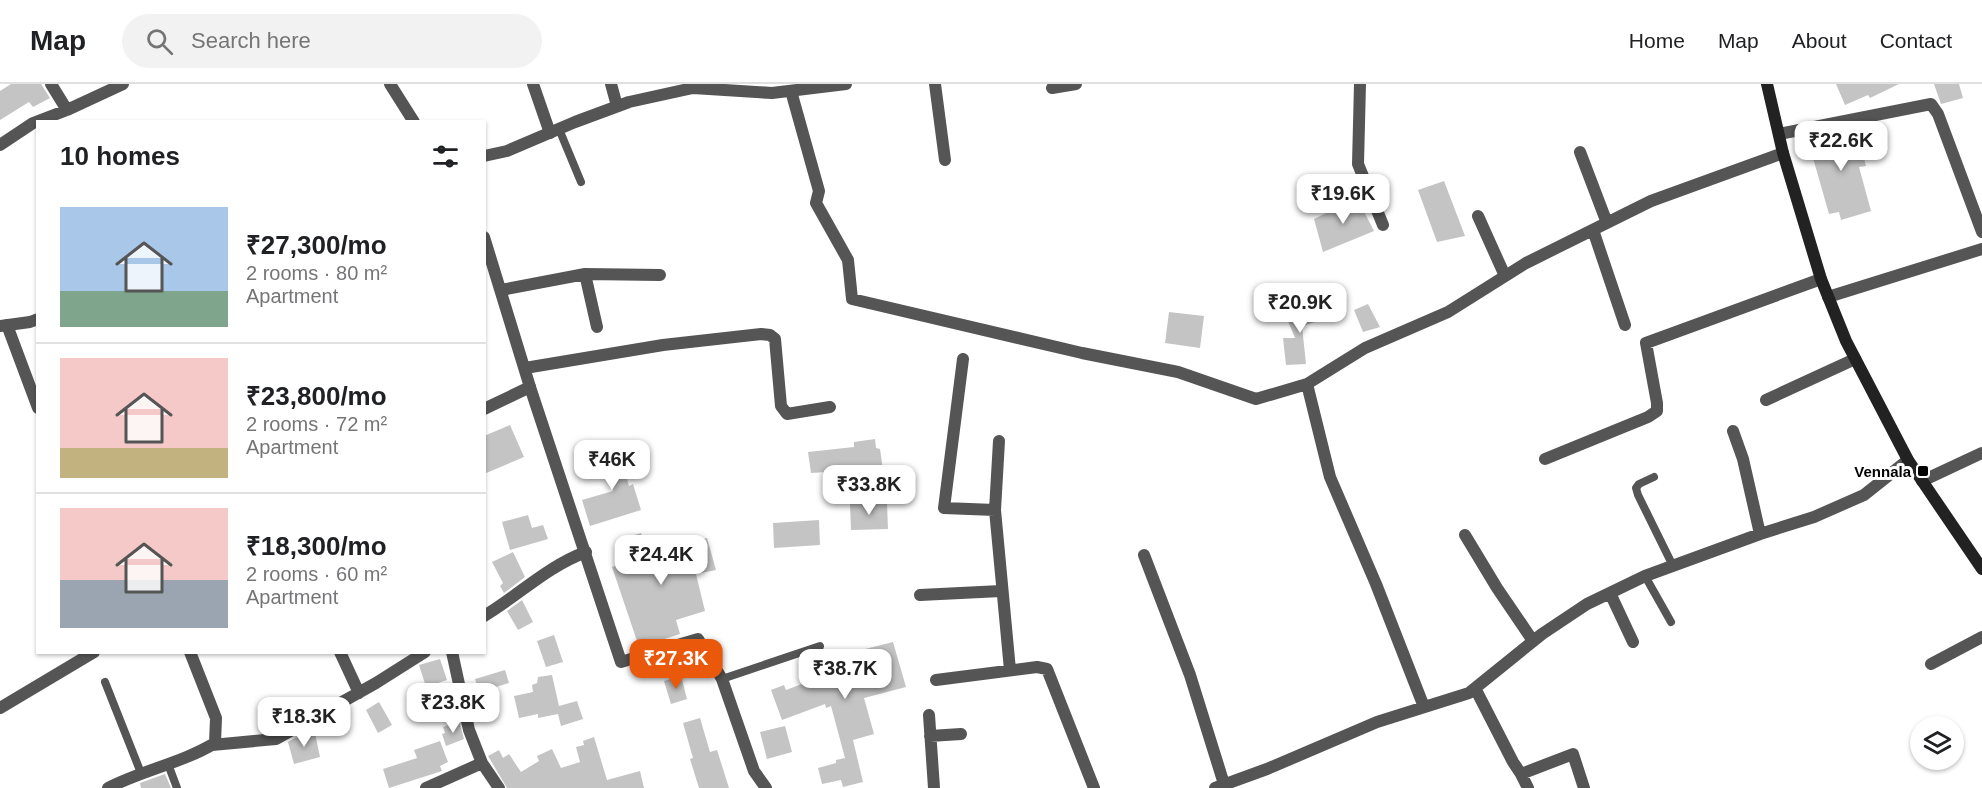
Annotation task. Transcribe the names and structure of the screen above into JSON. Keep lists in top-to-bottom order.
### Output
{
  "places": {
    "transit": ["Vennala"]
  },
  "page": {
    "header": "Map",
    "search": "Search here",
    "nav": [
      "Home",
      "Map",
      "About",
      "Contact"
    ],
    "heading": "10 homes",
    "price": [
      "₹22.6K",
      "₹19.6K",
      "₹20.9K",
      "₹46K",
      "₹33.8K",
      "₹24.4K",
      "₹27.3K",
      "₹38.7K",
      "₹23.8K",
      "₹18.3K"
    ],
    "list": [
      {
        "name": "₹27,300/mo",
        "note": "2 rooms · 80 m² · Apartment"
      },
      {
        "name": "₹23,800/mo",
        "note": "2 rooms · 72 m² · Apartment"
      },
      {
        "name": "₹18,300/mo",
        "note": "2 rooms · 60 m² · Apartment"
      }
    ]
  }
}
